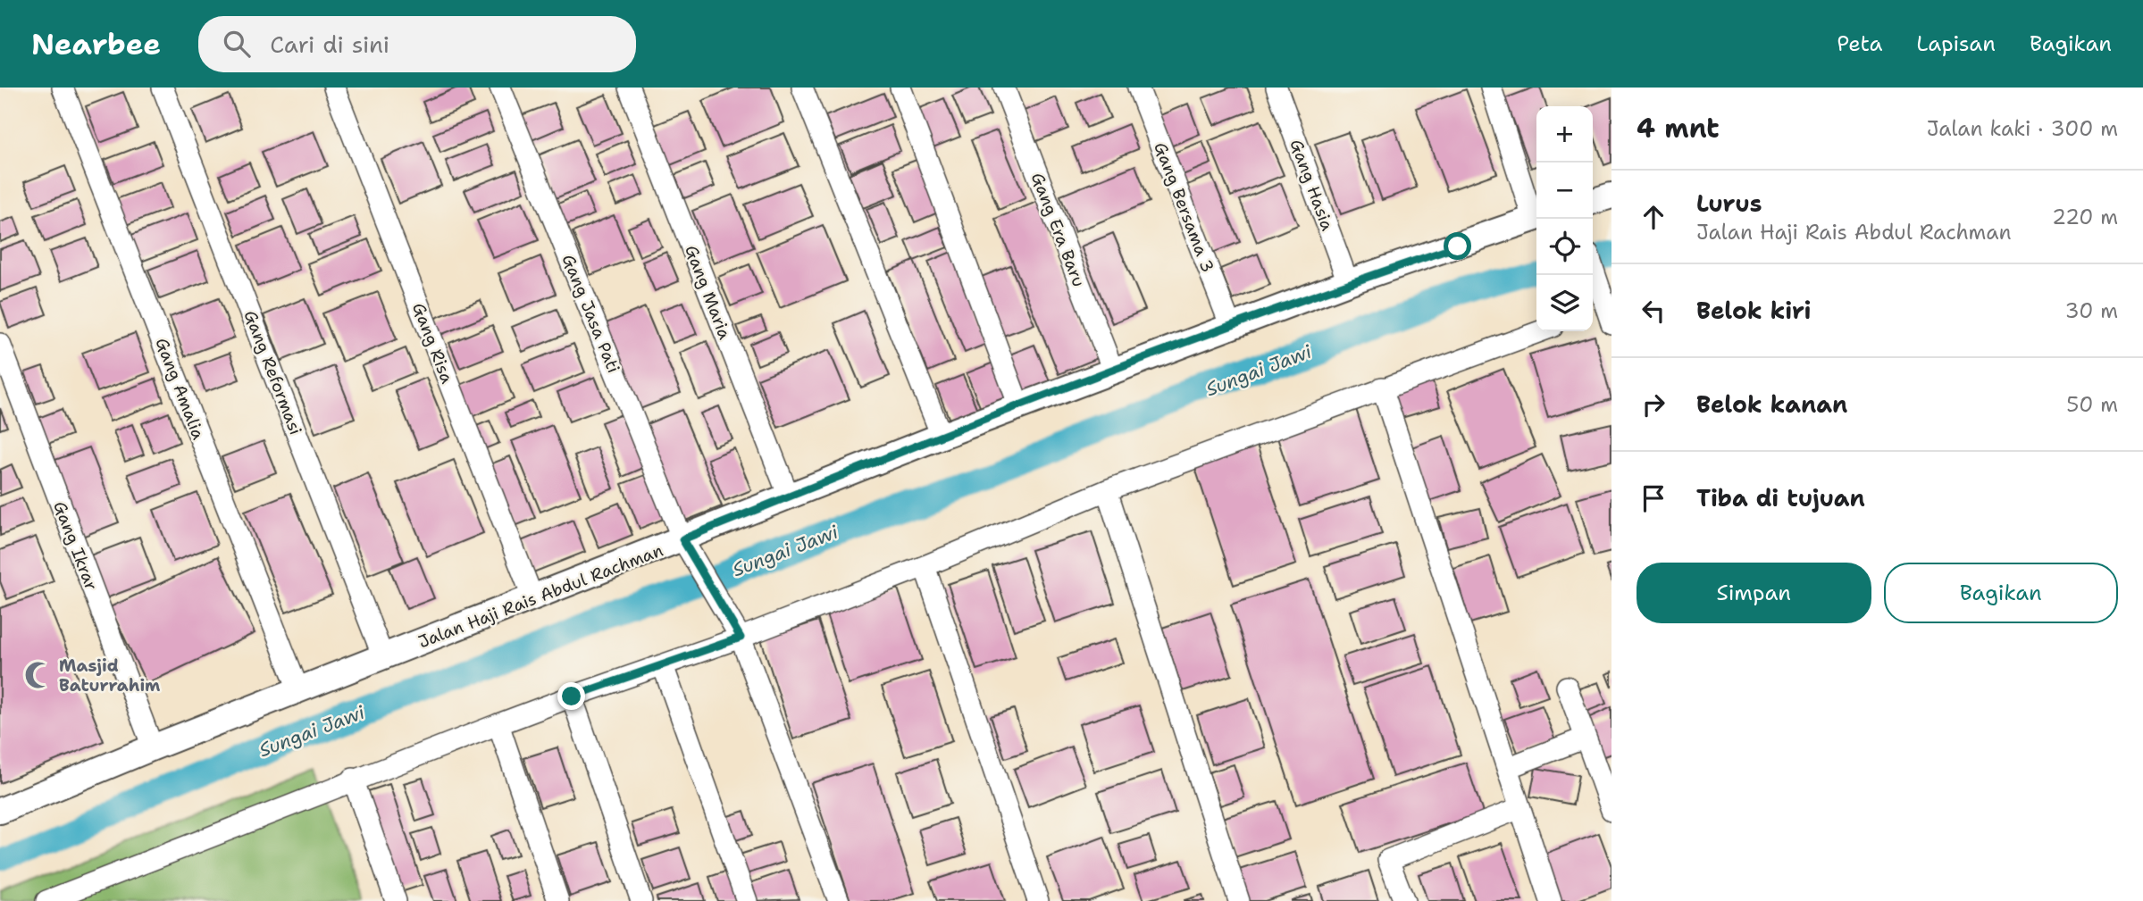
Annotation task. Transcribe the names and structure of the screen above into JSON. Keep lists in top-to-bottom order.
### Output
{
  "streets": {
    "street": [
      "Gang Hasia",
      "Gang Bersama 3",
      "Gang Era Baru",
      "Gang Maria",
      "Gang Jasa Pati",
      "Gang Risa",
      "Gang Reformasi",
      "Gang Amalia",
      "Gang Ikrar",
      "Jalan Haji Rais Abdul Rachman"
    ]
  },
  "crossings": [
    ["Gang Hasia", "Jalan Haji Rais Abdul Rachman"],
    ["Gang Bersama 3", "Jalan Haji Rais Abdul Rachman"],
    ["Gang Era Baru", "Jalan Haji Rais Abdul Rachman"],
    ["Gang Maria", "Jalan Haji Rais Abdul Rachman"],
    ["Gang Jasa Pati", "Jalan Haji Rais Abdul Rachman"],
    ["Gang Risa", "Jalan Haji Rais Abdul Rachman"],
    ["Gang Reformasi", "Jalan Haji Rais Abdul Rachman"],
    ["Gang Amalia", "Jalan Haji Rais Abdul Rachman"],
    ["Gang Ikrar", "Jalan Haji Rais Abdul Rachman"]
  ],
  "water": ["Sungai Jawi"],
  "places": {
    "mosque": ["Masjid Baturrahim"]
  },
  "page": {
    "header": "Nearbee",
    "search": "Cari di sini",
    "nav": ["Peta", "Lapisan", "Bagikan"],
    "heading": ["4 mnt", "Jalan kaki · 300 m"],
    "map_buttons": ["+", "−"],
    "list": [
      ["Lurus", "Jalan Haji Rais Abdul Rachman", "220 m"],
      ["Belok kiri", "30 m"],
      ["Belok kanan", "50 m"],
      "Tiba di tujuan"
    ],
    "buttons": ["Simpan", "Bagikan"]
  }
}
